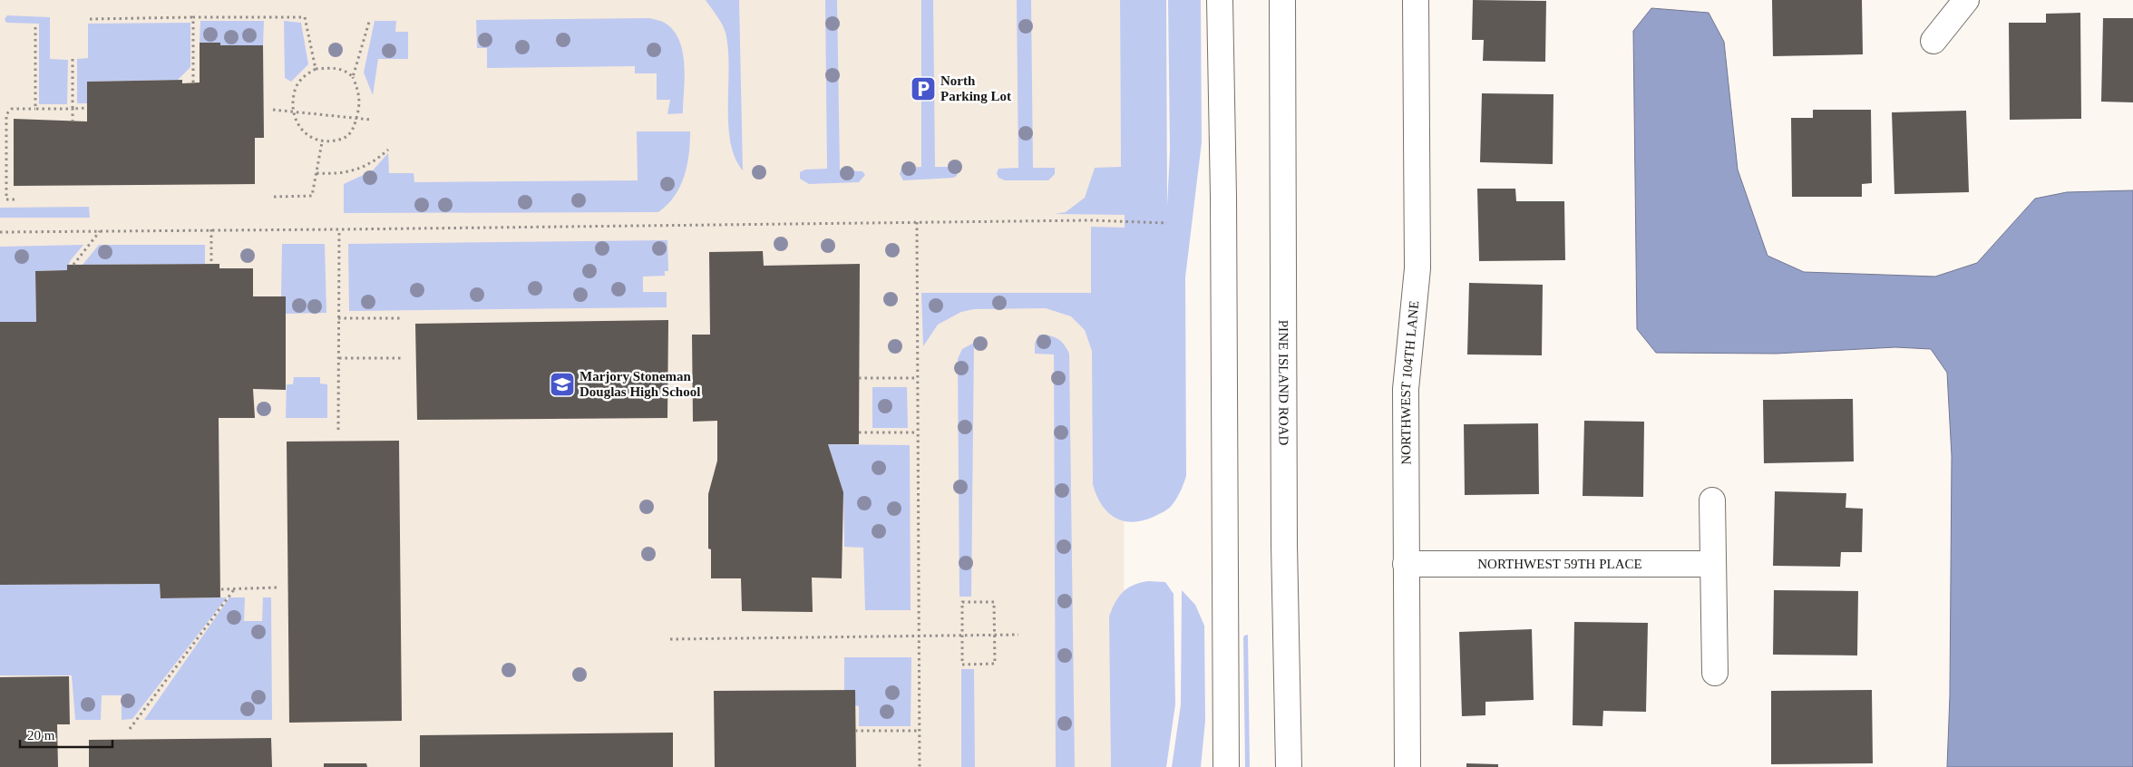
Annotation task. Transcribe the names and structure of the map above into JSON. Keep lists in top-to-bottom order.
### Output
{
  "streets": {
    "main road": ["PINE ISLAND ROAD", "NORTHWEST 104TH LANE", "NORTHWEST 59TH PLACE"]
  },
  "crossings": [
    ["NORTHWEST 104TH LANE", "NORTHWEST 59TH PLACE"]
  ],
  "places": {
    "parking": ["North Parking Lot"],
    "school or university": ["Marjory Stoneman Douglas High School"]
  },
  "scale_bar": "20 m"
}
